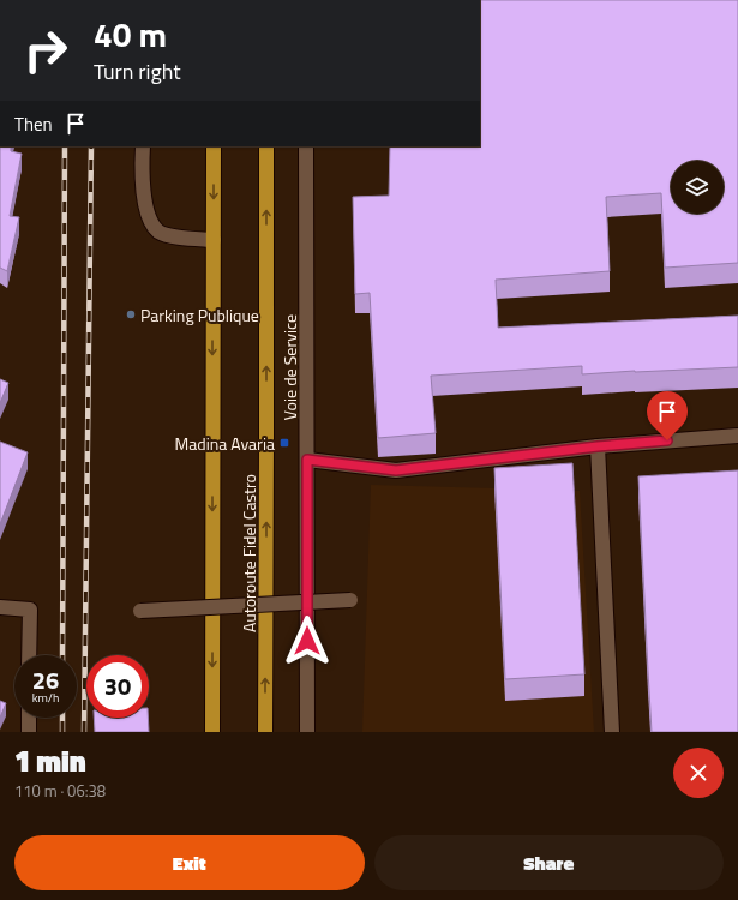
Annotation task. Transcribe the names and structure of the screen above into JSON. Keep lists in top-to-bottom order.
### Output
{
  "streets": {
    "highway": ["Autoroute Fidel Castro"],
    "street": ["Voie de Service"]
  },
  "places": {
    "other": ["Parking Publique"],
    "transit": ["Madina Avaria"]
  },
  "page": {
    "turn": ["40 m", "Turn right"],
    "then": "Then",
    "speed": "26 km/h",
    "limit": "30",
    "heading": ["1 min", "110 m · 06:38"],
    "buttons": ["Exit", "Share"]
  }
}
